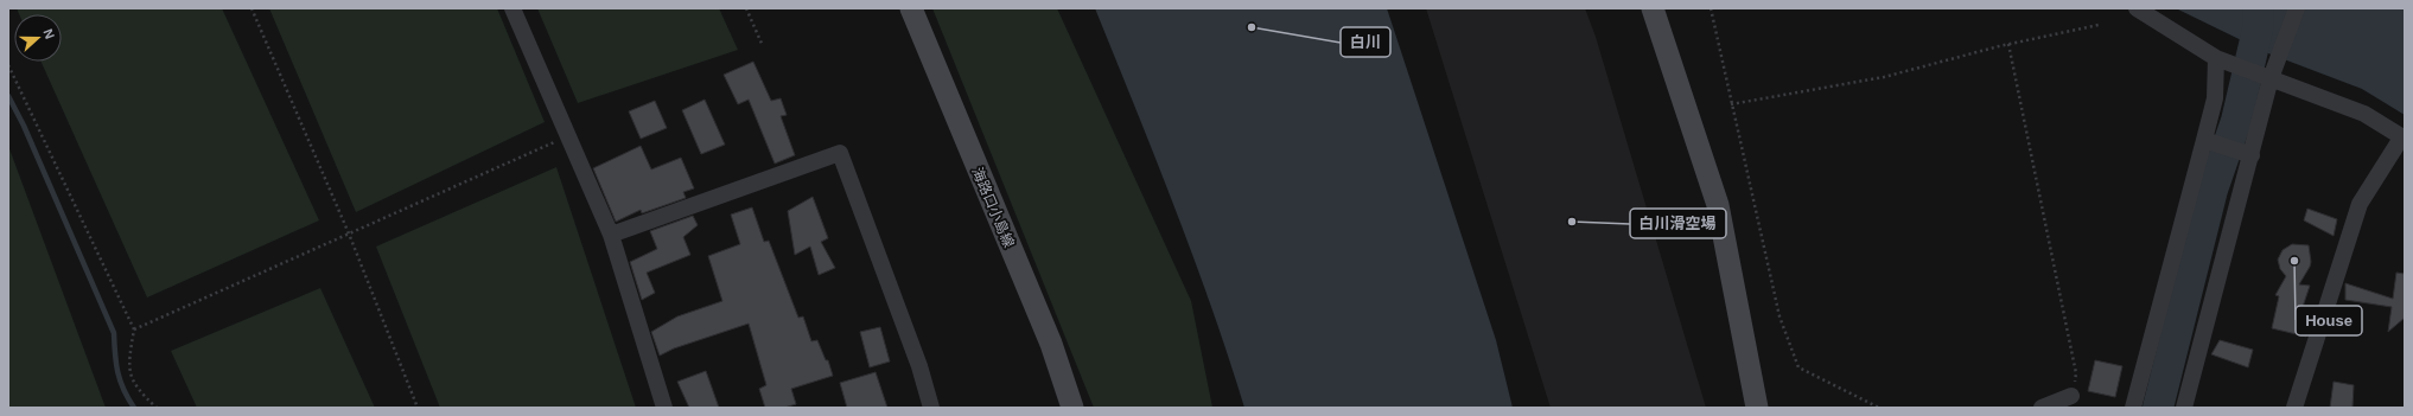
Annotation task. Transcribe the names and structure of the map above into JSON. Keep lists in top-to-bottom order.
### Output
{
  "streets": {
    "main road": ["海路口小島線"]
  },
  "places": ["白川", "白川滑空場", "House"],
  "north": "right"
}
